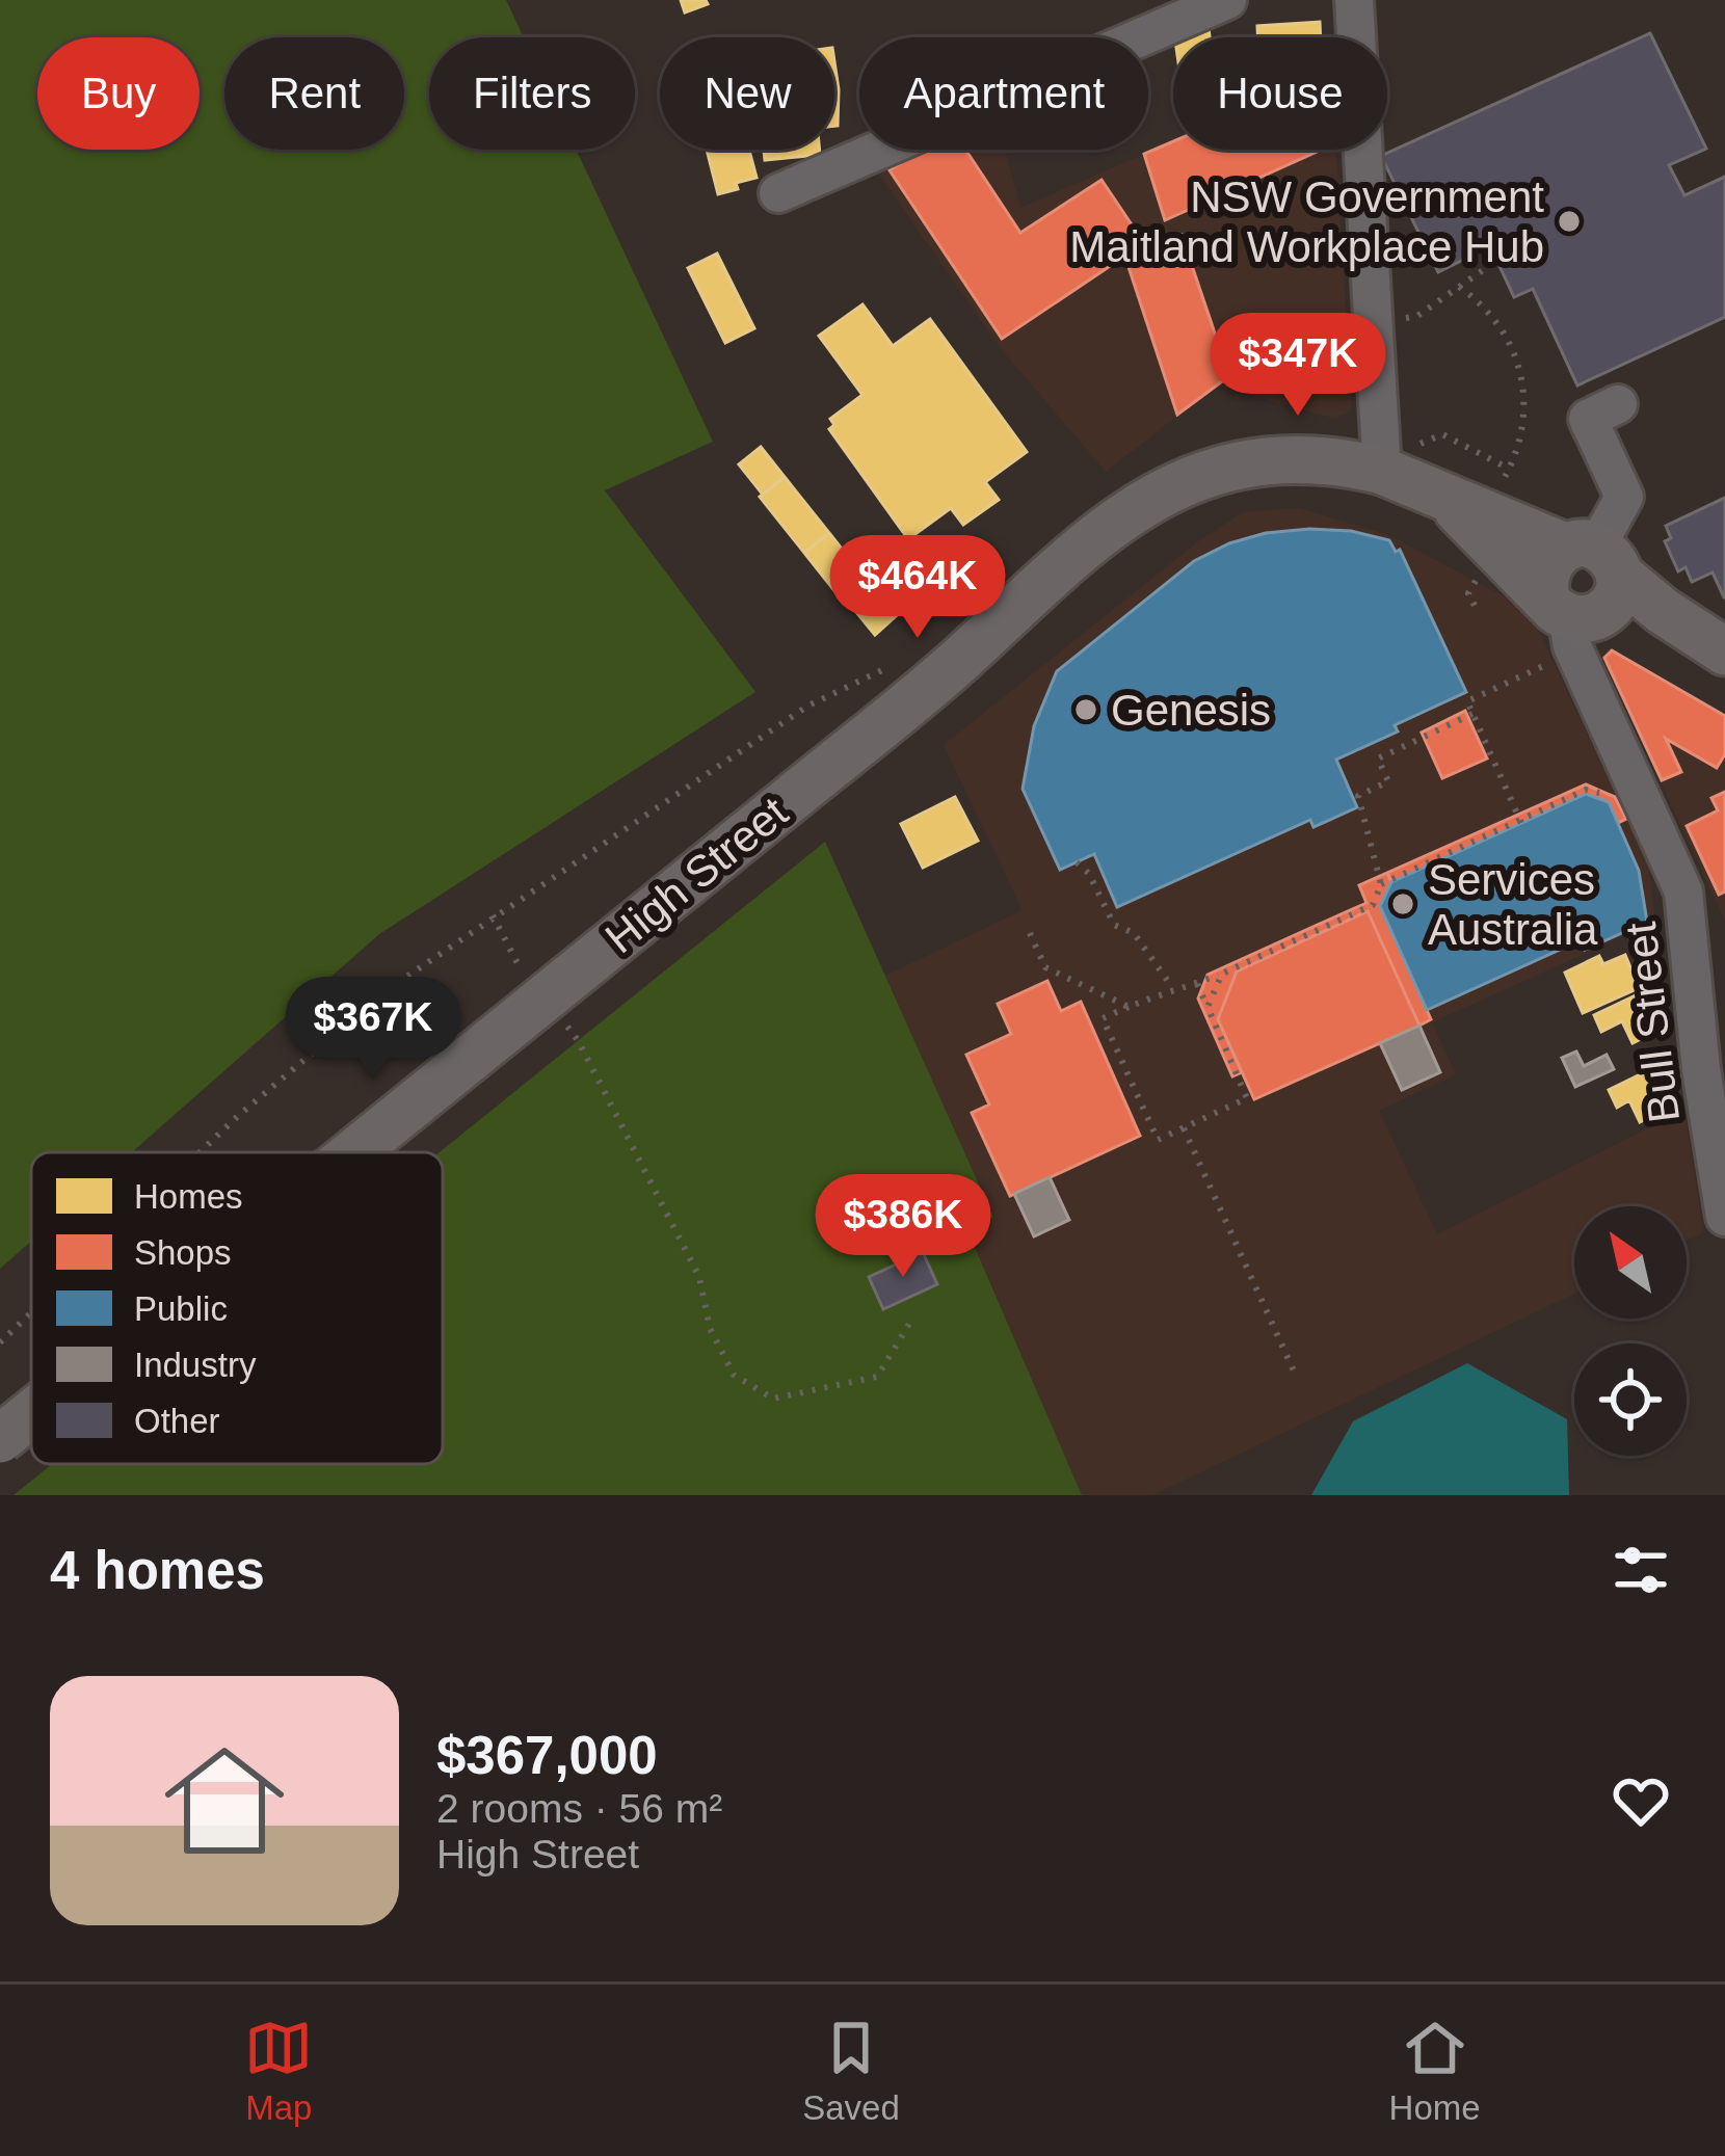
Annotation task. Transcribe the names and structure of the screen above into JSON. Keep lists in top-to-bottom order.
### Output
{
  "streets": {
    "main road": ["High Street"],
    "street": ["Bull Street"]
  },
  "crossings": [
    ["High Street", "Bull Street"]
  ],
  "places": ["NSW Government Maitland Workplace Hub", "Genesis", "Services Australia"],
  "legend": [
    "Homes",
    "Shops",
    "Public",
    "Industry",
    "Other"
  ],
  "north": "top left",
  "page": {
    "chip": [
      "Buy",
      "Rent",
      "Filters",
      "New",
      "Apartment",
      "House"
    ],
    "price": [
      "$347K",
      "$464K",
      "$367K",
      "$386K"
    ],
    "heading": "4 homes",
    "list": [
      {
        "name": "$367,000",
        "note": "2 rooms · 56 m² · High Street"
      }
    ],
    "tabs": ["Map", "Saved", "Home"]
  }
}
